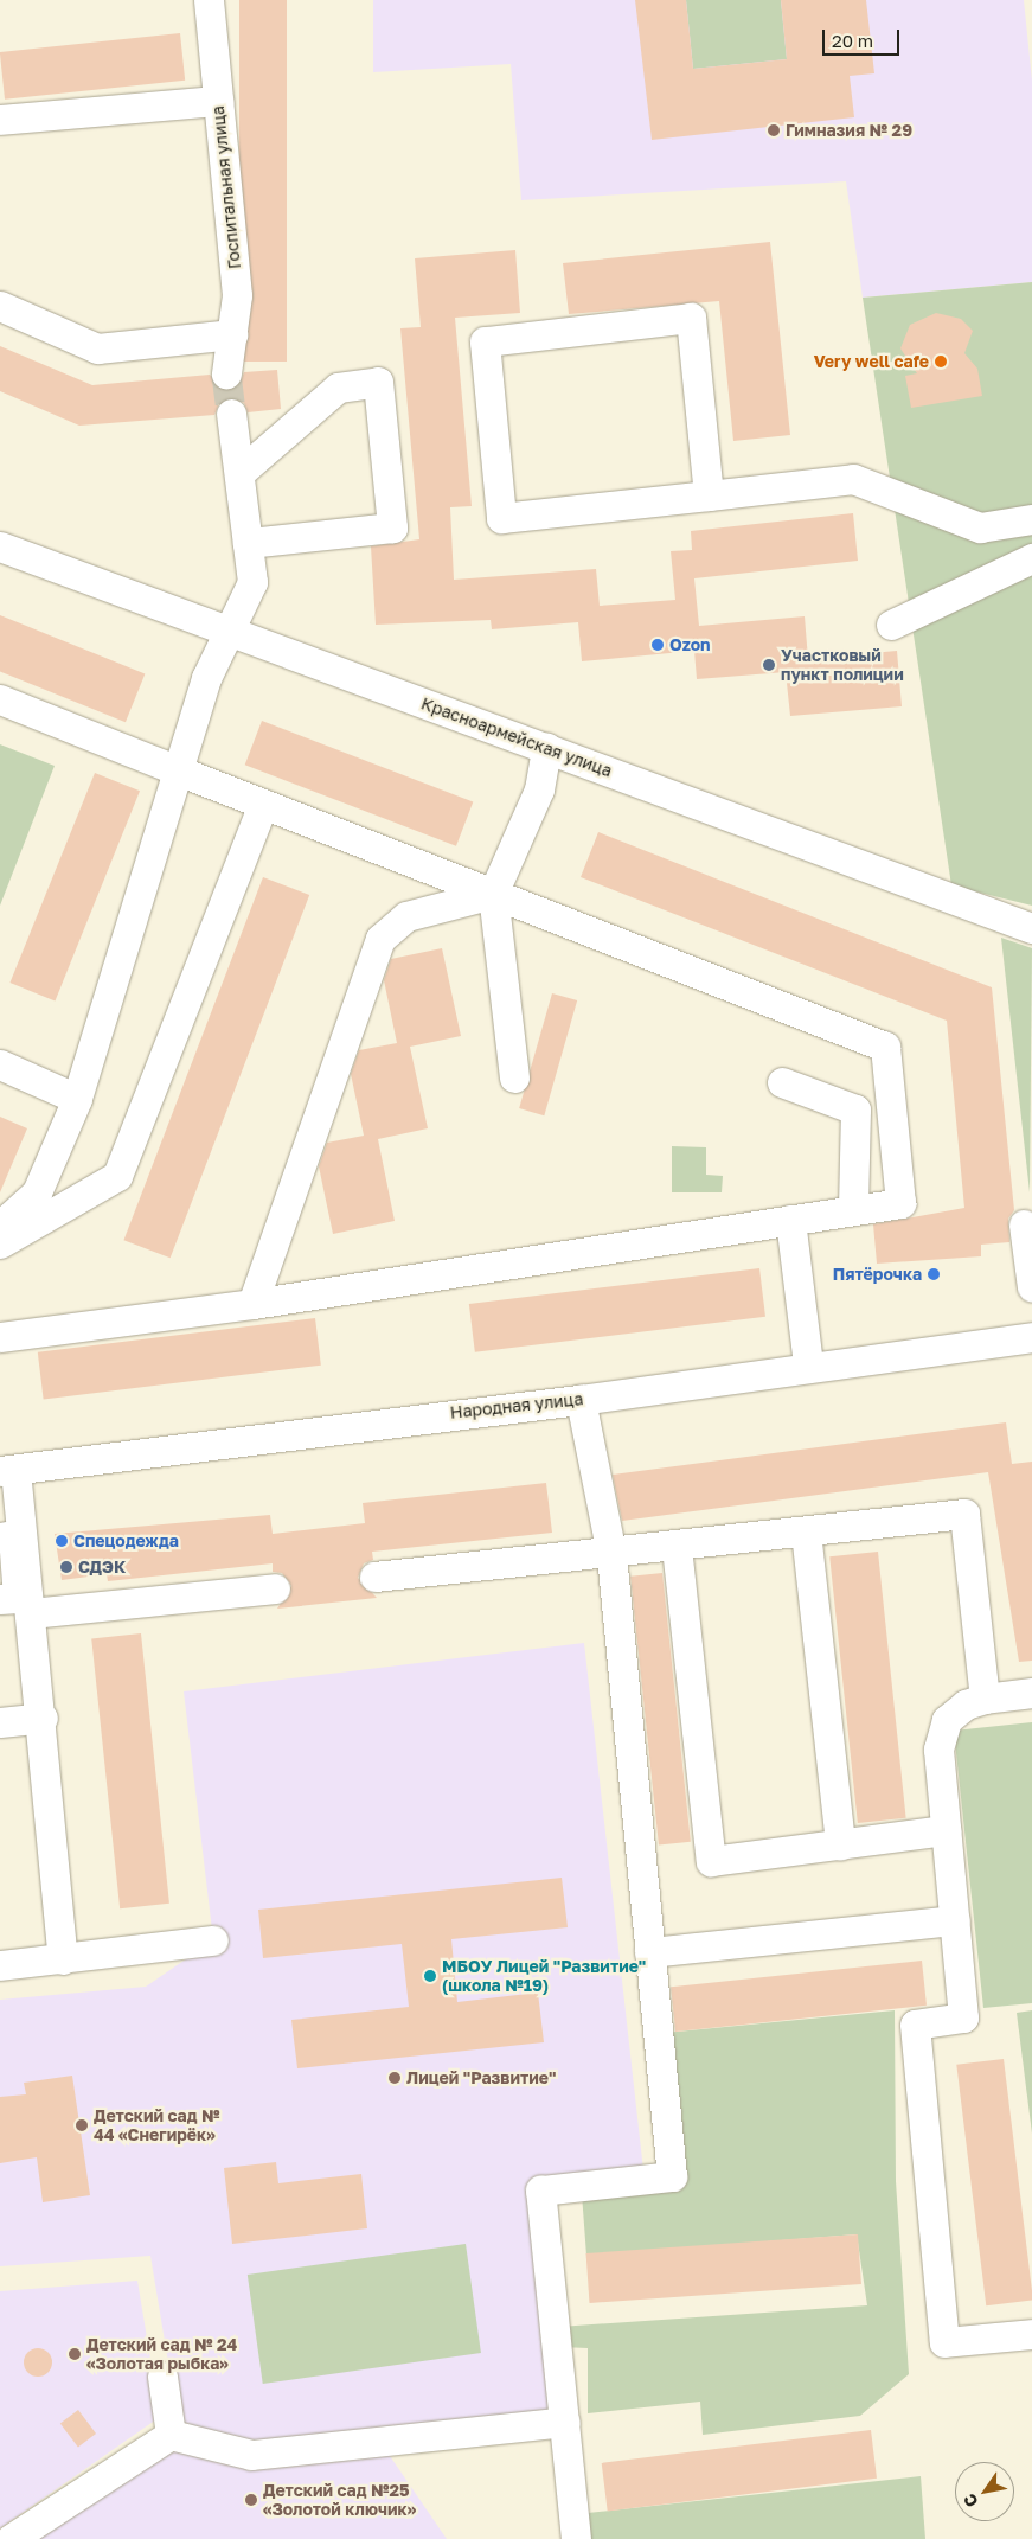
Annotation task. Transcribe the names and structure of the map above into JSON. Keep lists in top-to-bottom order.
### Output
{
  "streets": {
    "street": ["Госпитальная улица", "Красноармейская улица", "Народная улица"]
  },
  "places": [
    "Гимназия № 29",
    "Very well cafe",
    "Ozon",
    "Участковый пункт полиции",
    "Пятёрочка",
    "Спецодежда",
    "СДЭК",
    "МБОУ Лицей \"Развитие\" (школа №19)",
    "Лицей \"Развитие\"",
    "Детский сад № 44 «Снегирёк»",
    "Детский сад № 24 «Золотая рыбка»",
    "Детский сад №25 «Золотой ключик»"
  ],
  "scale_bar": "20 m",
  "north": "bottom left"
}
